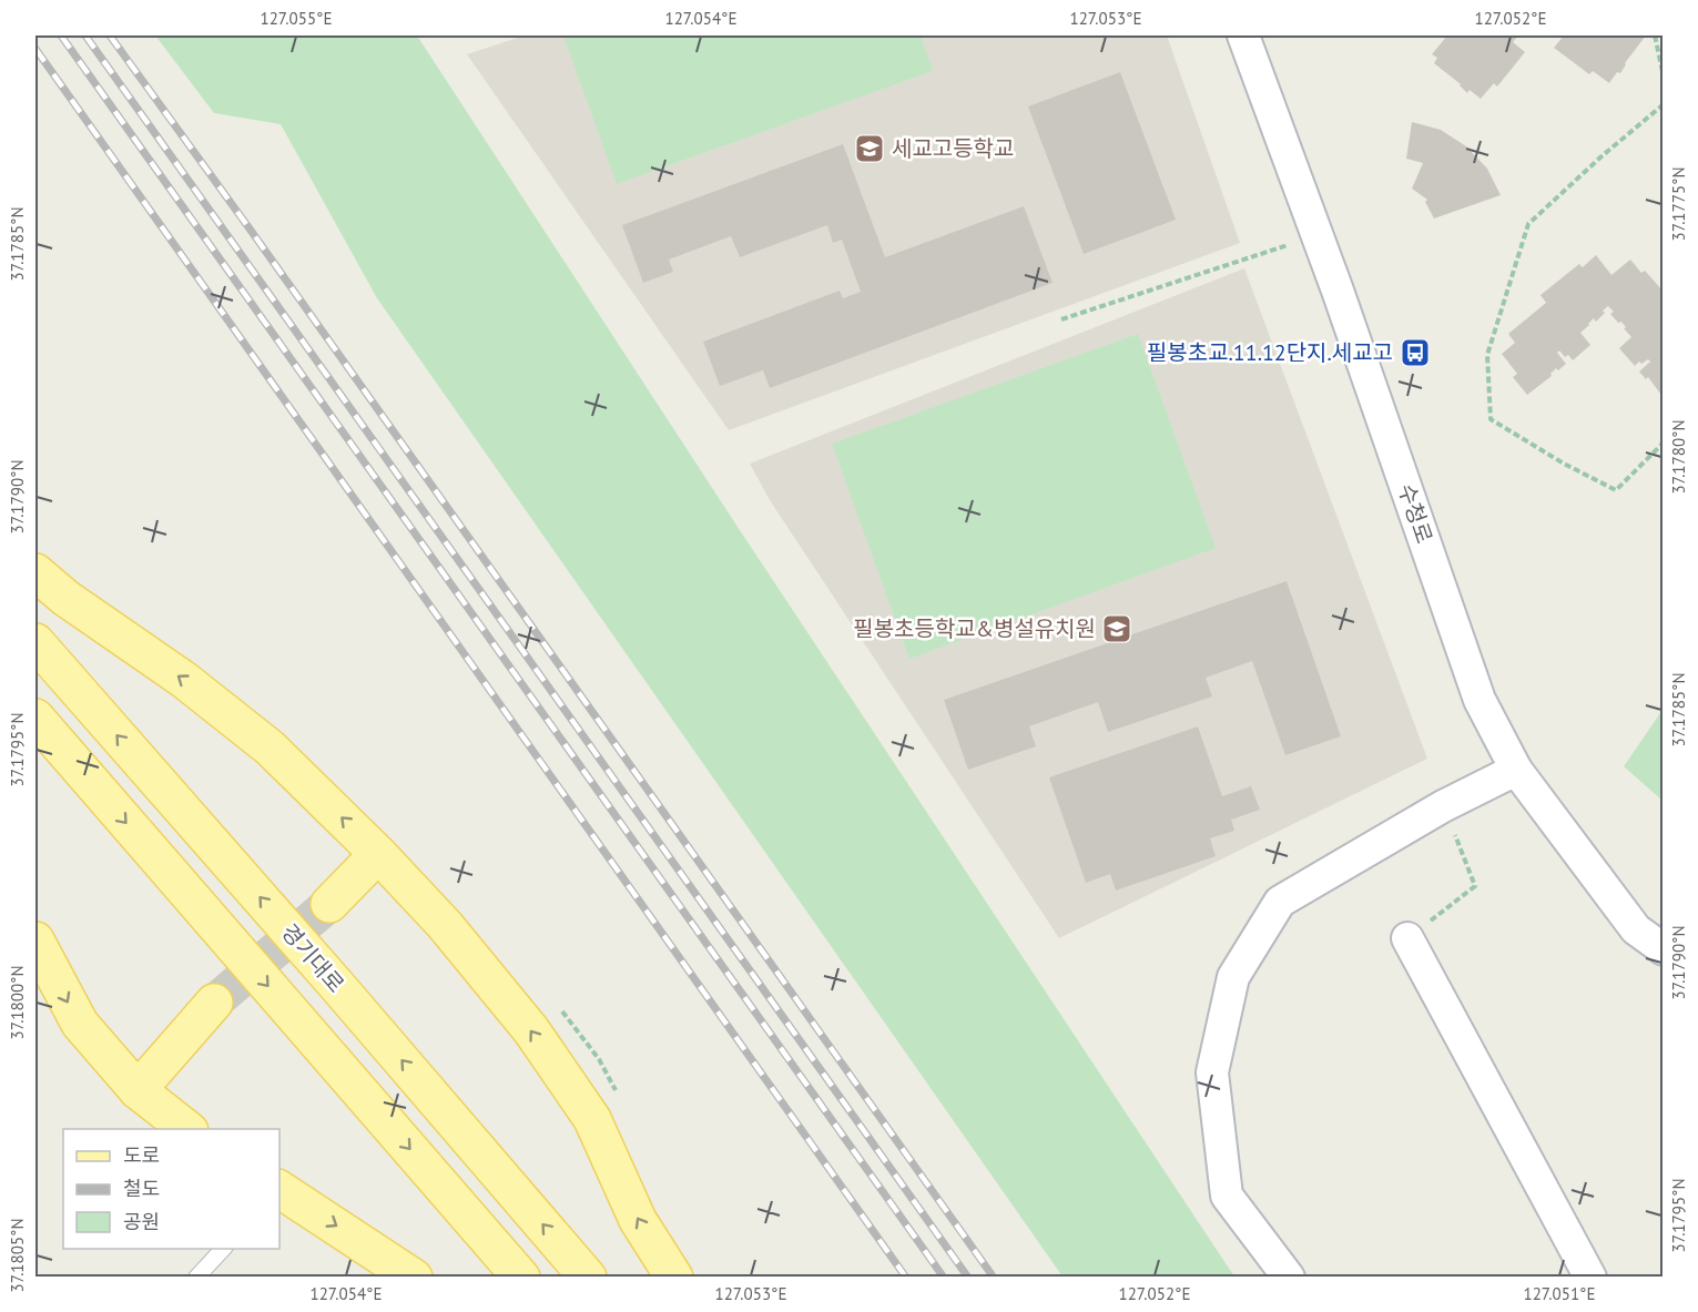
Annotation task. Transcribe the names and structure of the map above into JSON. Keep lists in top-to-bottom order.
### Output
{
  "streets": {
    "main road": ["경기대로"],
    "street": ["수청로"]
  },
  "places": {
    "school or university": ["세교고등학교", "필봉초등학교&병설유치원"],
    "bus stop": ["필봉초교.11.12단지.세교고"]
  },
  "legend": ["도로", "철도", "공원"],
  "coordinates": [
    "127.055°E",
    "127.054°E",
    "127.053°E",
    "127.052°E",
    "37.1775°N",
    "37.1785°N",
    "37.1780°N",
    "37.1790°N",
    "37.1795°N",
    "37.1800°N",
    "37.1805°N",
    "127.051°E"
  ]
}
